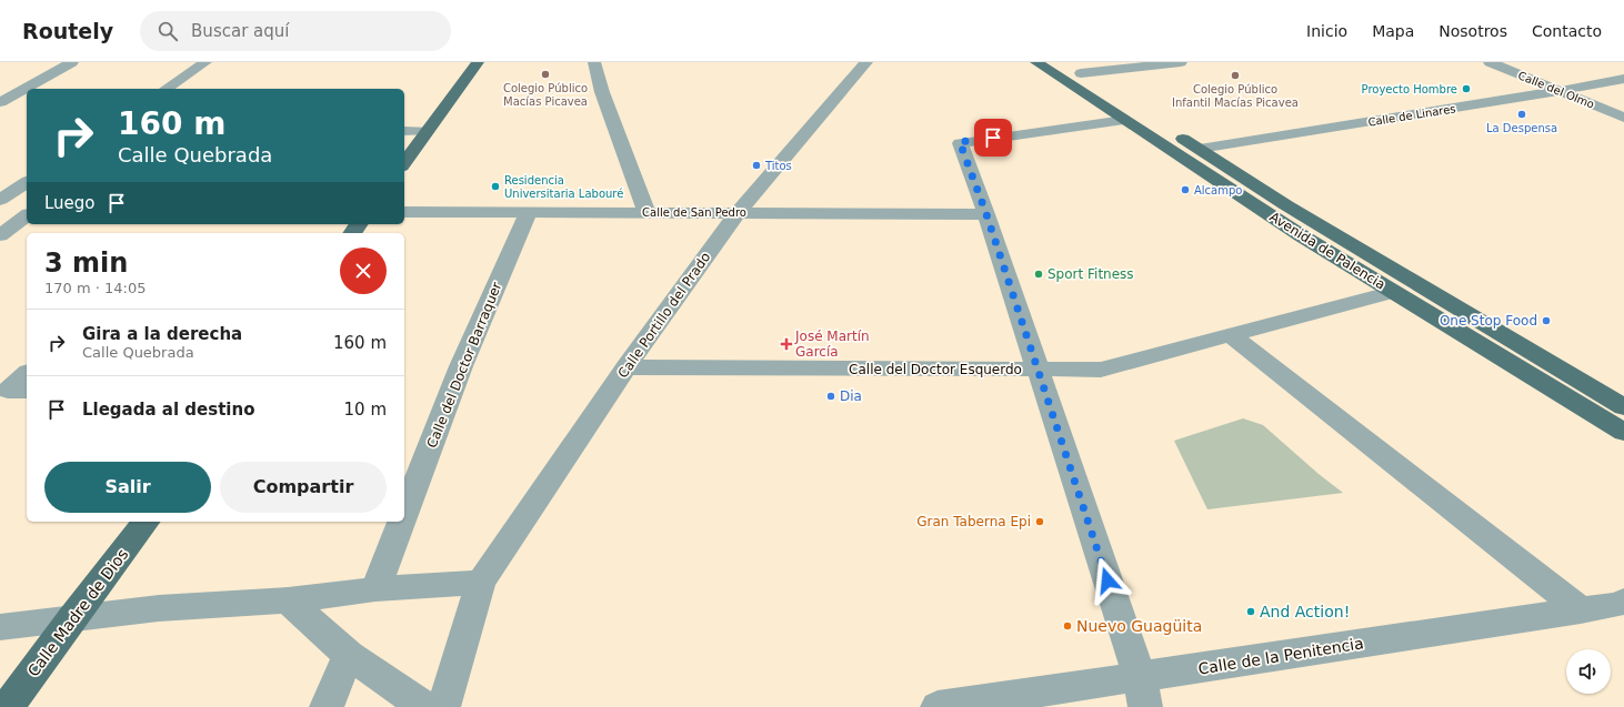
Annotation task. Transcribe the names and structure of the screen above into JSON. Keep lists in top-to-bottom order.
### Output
{
  "streets": {
    "main road": ["Avenida de Palencia", "Calle Madre de Dios"],
    "street": [
      "Calle del Olmo",
      "Calle de Linares",
      "Calle de San Pedro",
      "Calle Portillo del Prado",
      "Calle del Doctor Barraquer",
      "Calle del Doctor Esquerdo",
      "Calle de la Penitencia"
    ]
  },
  "crossings": [
    ["Calle del Olmo", "Calle de Linares"],
    ["Calle de Linares", "Avenida de Palencia"],
    ["Calle de San Pedro", "Calle Portillo del Prado"],
    ["Calle de San Pedro", "Calle del Doctor Barraquer"],
    ["Avenida de Palencia", "Calle del Doctor Esquerdo"],
    ["Calle Portillo del Prado", "Calle del Doctor Esquerdo"]
  ],
  "places": {
    "other": [
      "Colegio Público Macías Picavea",
      "Colegio Público Infantil Macías Picavea",
      "Proyecto Hombre",
      "La Despensa",
      "Titos",
      "Residencia Universitaria Labouré",
      "Alcampo",
      "Sport Fitness",
      "One Stop Food",
      "Dia",
      "Gran Taberna Epi",
      "And Action!",
      "Nuevo Guagüita"
    ],
    "health": ["José Martín García"]
  },
  "page": {
    "header": "Routely",
    "search": "Buscar aquí",
    "nav": [
      "Inicio",
      "Mapa",
      "Nosotros",
      "Contacto"
    ],
    "turn": ["160 m", "Calle Quebrada"],
    "then": "Luego",
    "heading": ["3 min", "170 m · 14:05"],
    "list": [
      {
        "name": "Gira a la derecha",
        "note": "Calle Quebrada",
        "value": "160 m"
      },
      {
        "name": "Llegada al destino",
        "value": "10 m"
      }
    ],
    "buttons": ["Salir", "Compartir"]
  }
}
